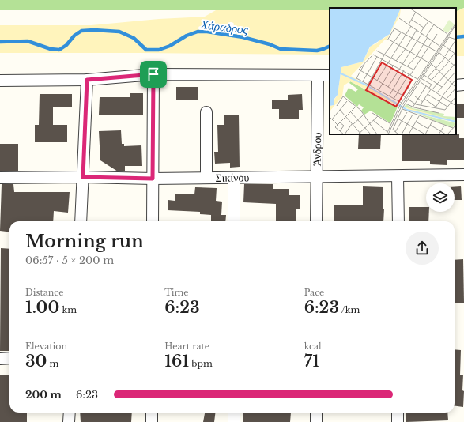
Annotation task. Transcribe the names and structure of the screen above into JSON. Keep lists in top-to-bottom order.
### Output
{
  "streets": {
    "street": ["Άνδρου", "Σικίνου"]
  },
  "crossings": [
    ["Άνδρου", "Σικίνου"]
  ],
  "water": ["Χάραδρος"],
  "page": {
    "heading": ["Morning run", "06:57 · 5 × 200 m"],
    "stats": [
      ["Distance", "1.00 km"],
      ["Time", "6:23"],
      ["Pace", "6:23 /km"],
      ["Elevation", "30 m"],
      ["Heart rate", "161 bpm"],
      ["kcal", "71"]
    ],
    "list": [
      {
        "name": "200 m",
        "note": "6:23"
      }
    ]
  }
}
